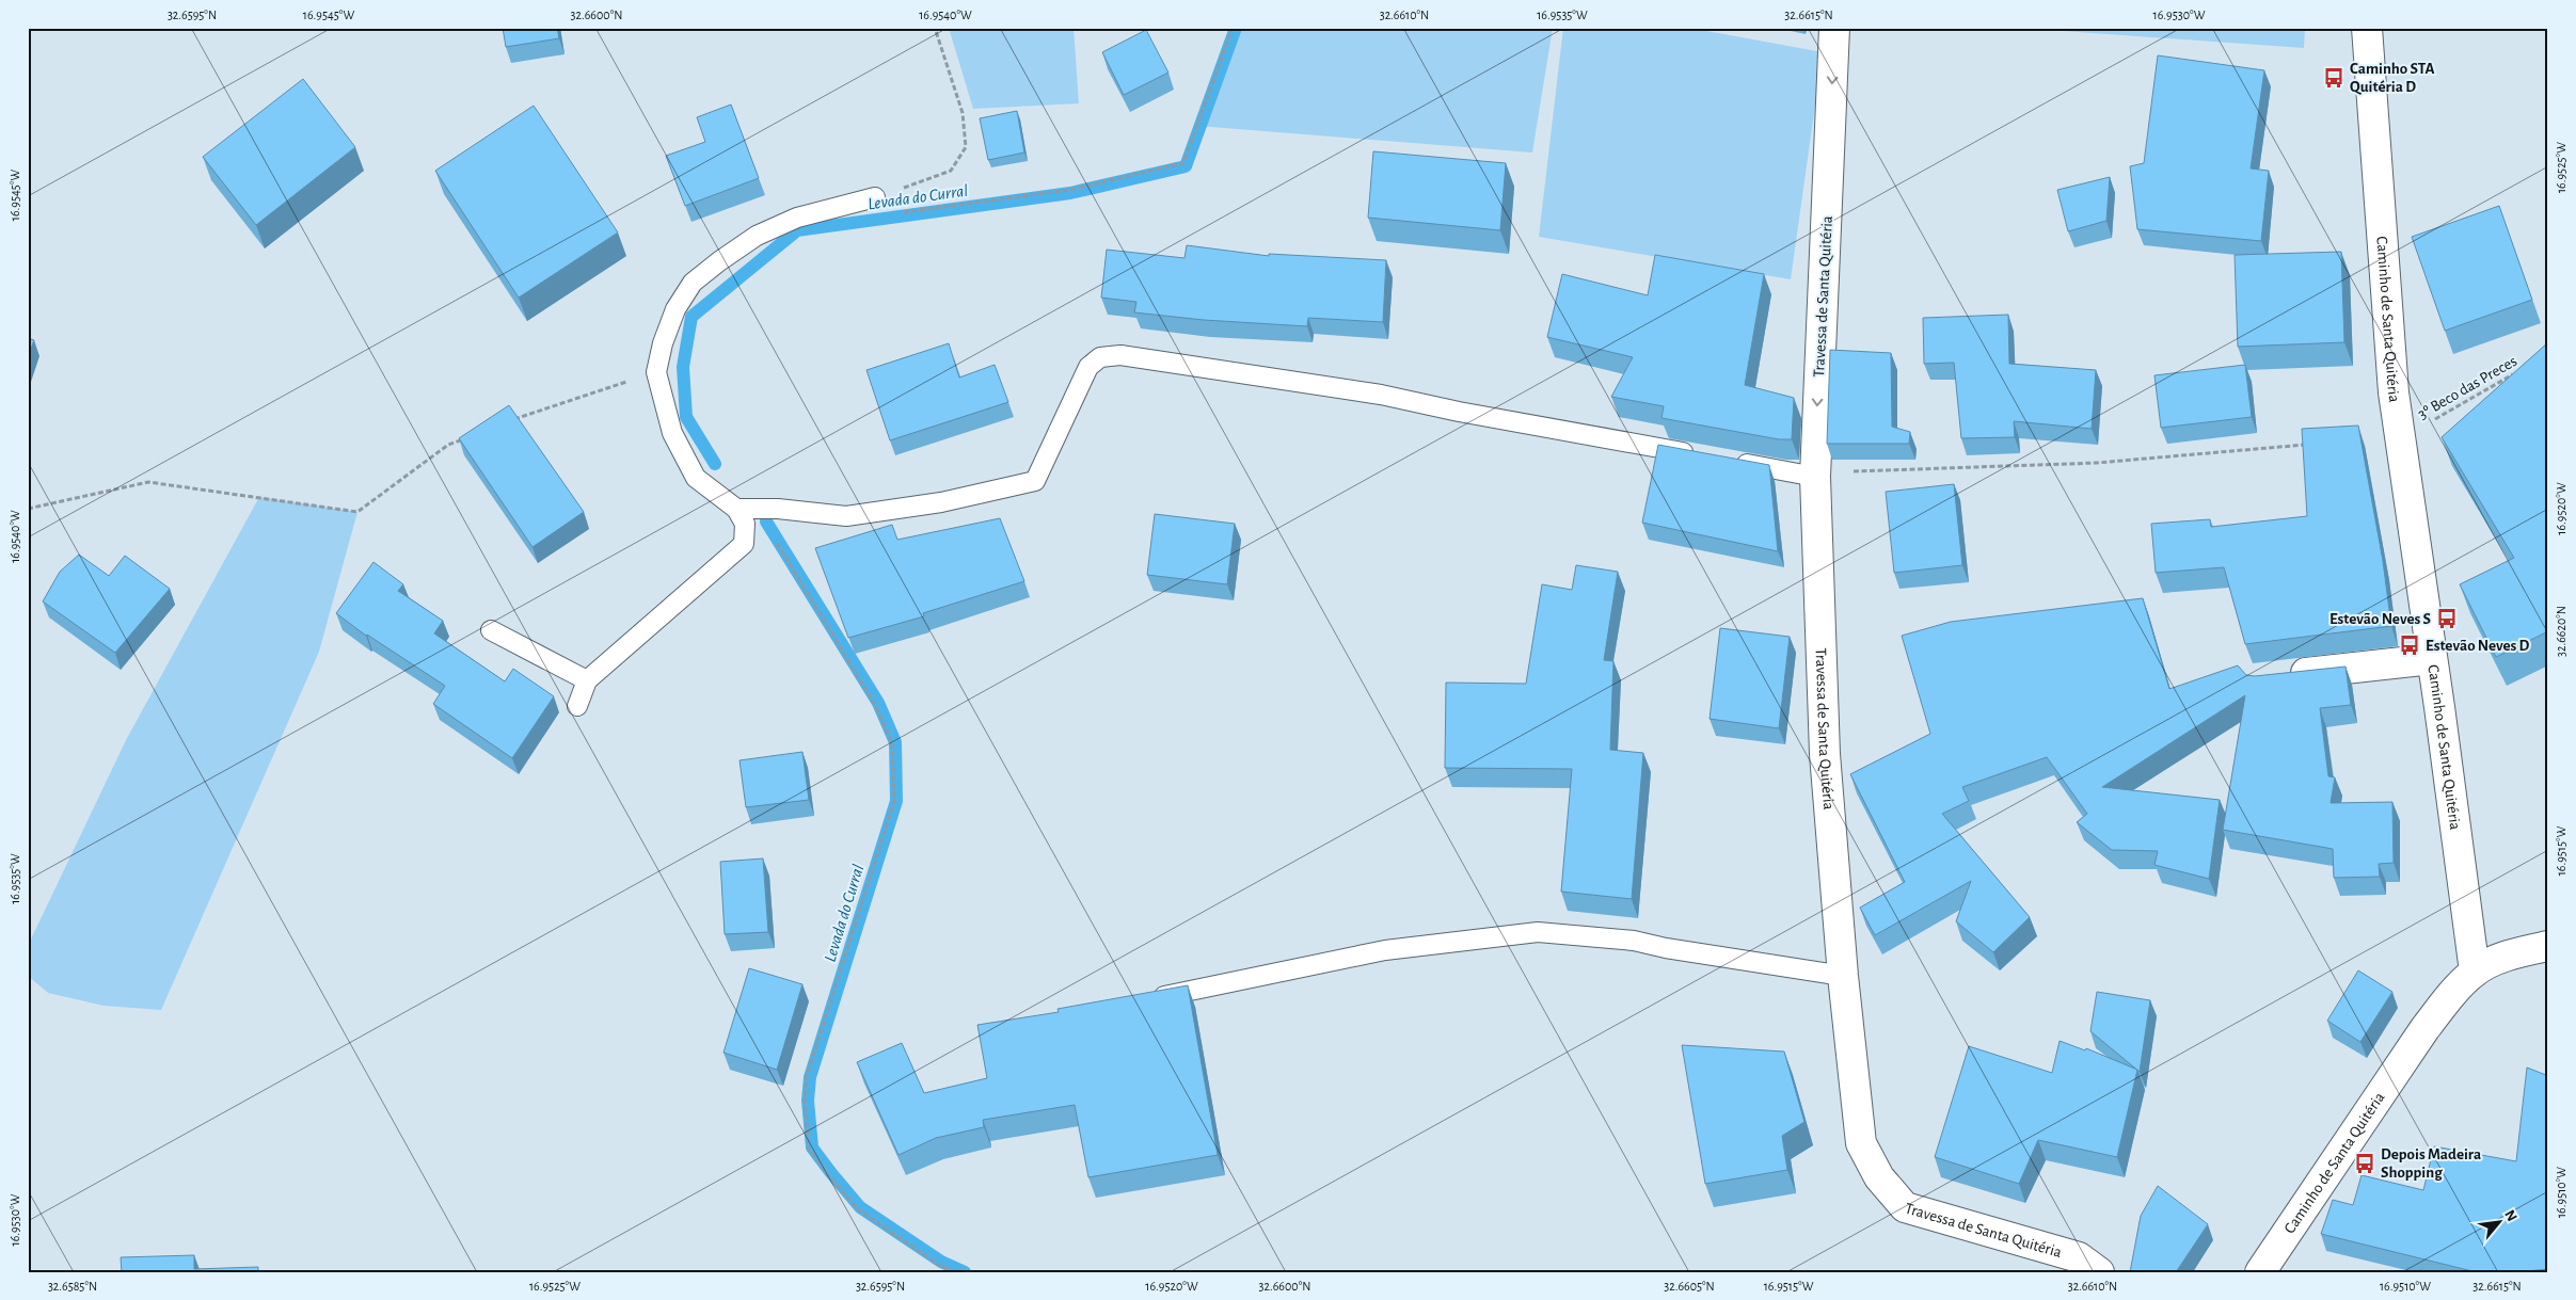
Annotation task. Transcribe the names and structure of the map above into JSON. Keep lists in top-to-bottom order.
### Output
{
  "streets": {
    "street": ["Travessa de Santa Quitéria", "Caminho de Santa Quitéria"],
    "path": ["3º Beco das Preces"]
  },
  "crossings": [
    ["Caminho de Santa Quitéria", "3º Beco das Preces"]
  ],
  "water": ["Levada do Curral"],
  "places": {
    "bus stop": [
      "Caminho STA Quitéria D",
      "Estevão Neves S",
      "Estevão Neves D",
      "Depois Madeira Shopping"
    ]
  },
  "north": "top right",
  "coordinates": [
    "32.6595°N",
    "16.9545°W",
    "32.6600°N",
    "16.9540°W",
    "32.6610°N",
    "16.9535°W",
    "32.6615°N",
    "16.9530°W",
    "16.9525°W",
    "16.9520°W",
    "32.6620°N",
    "16.9515°W",
    "16.9510°W",
    "32.6585°N",
    "32.6605°N"
  ]
}
